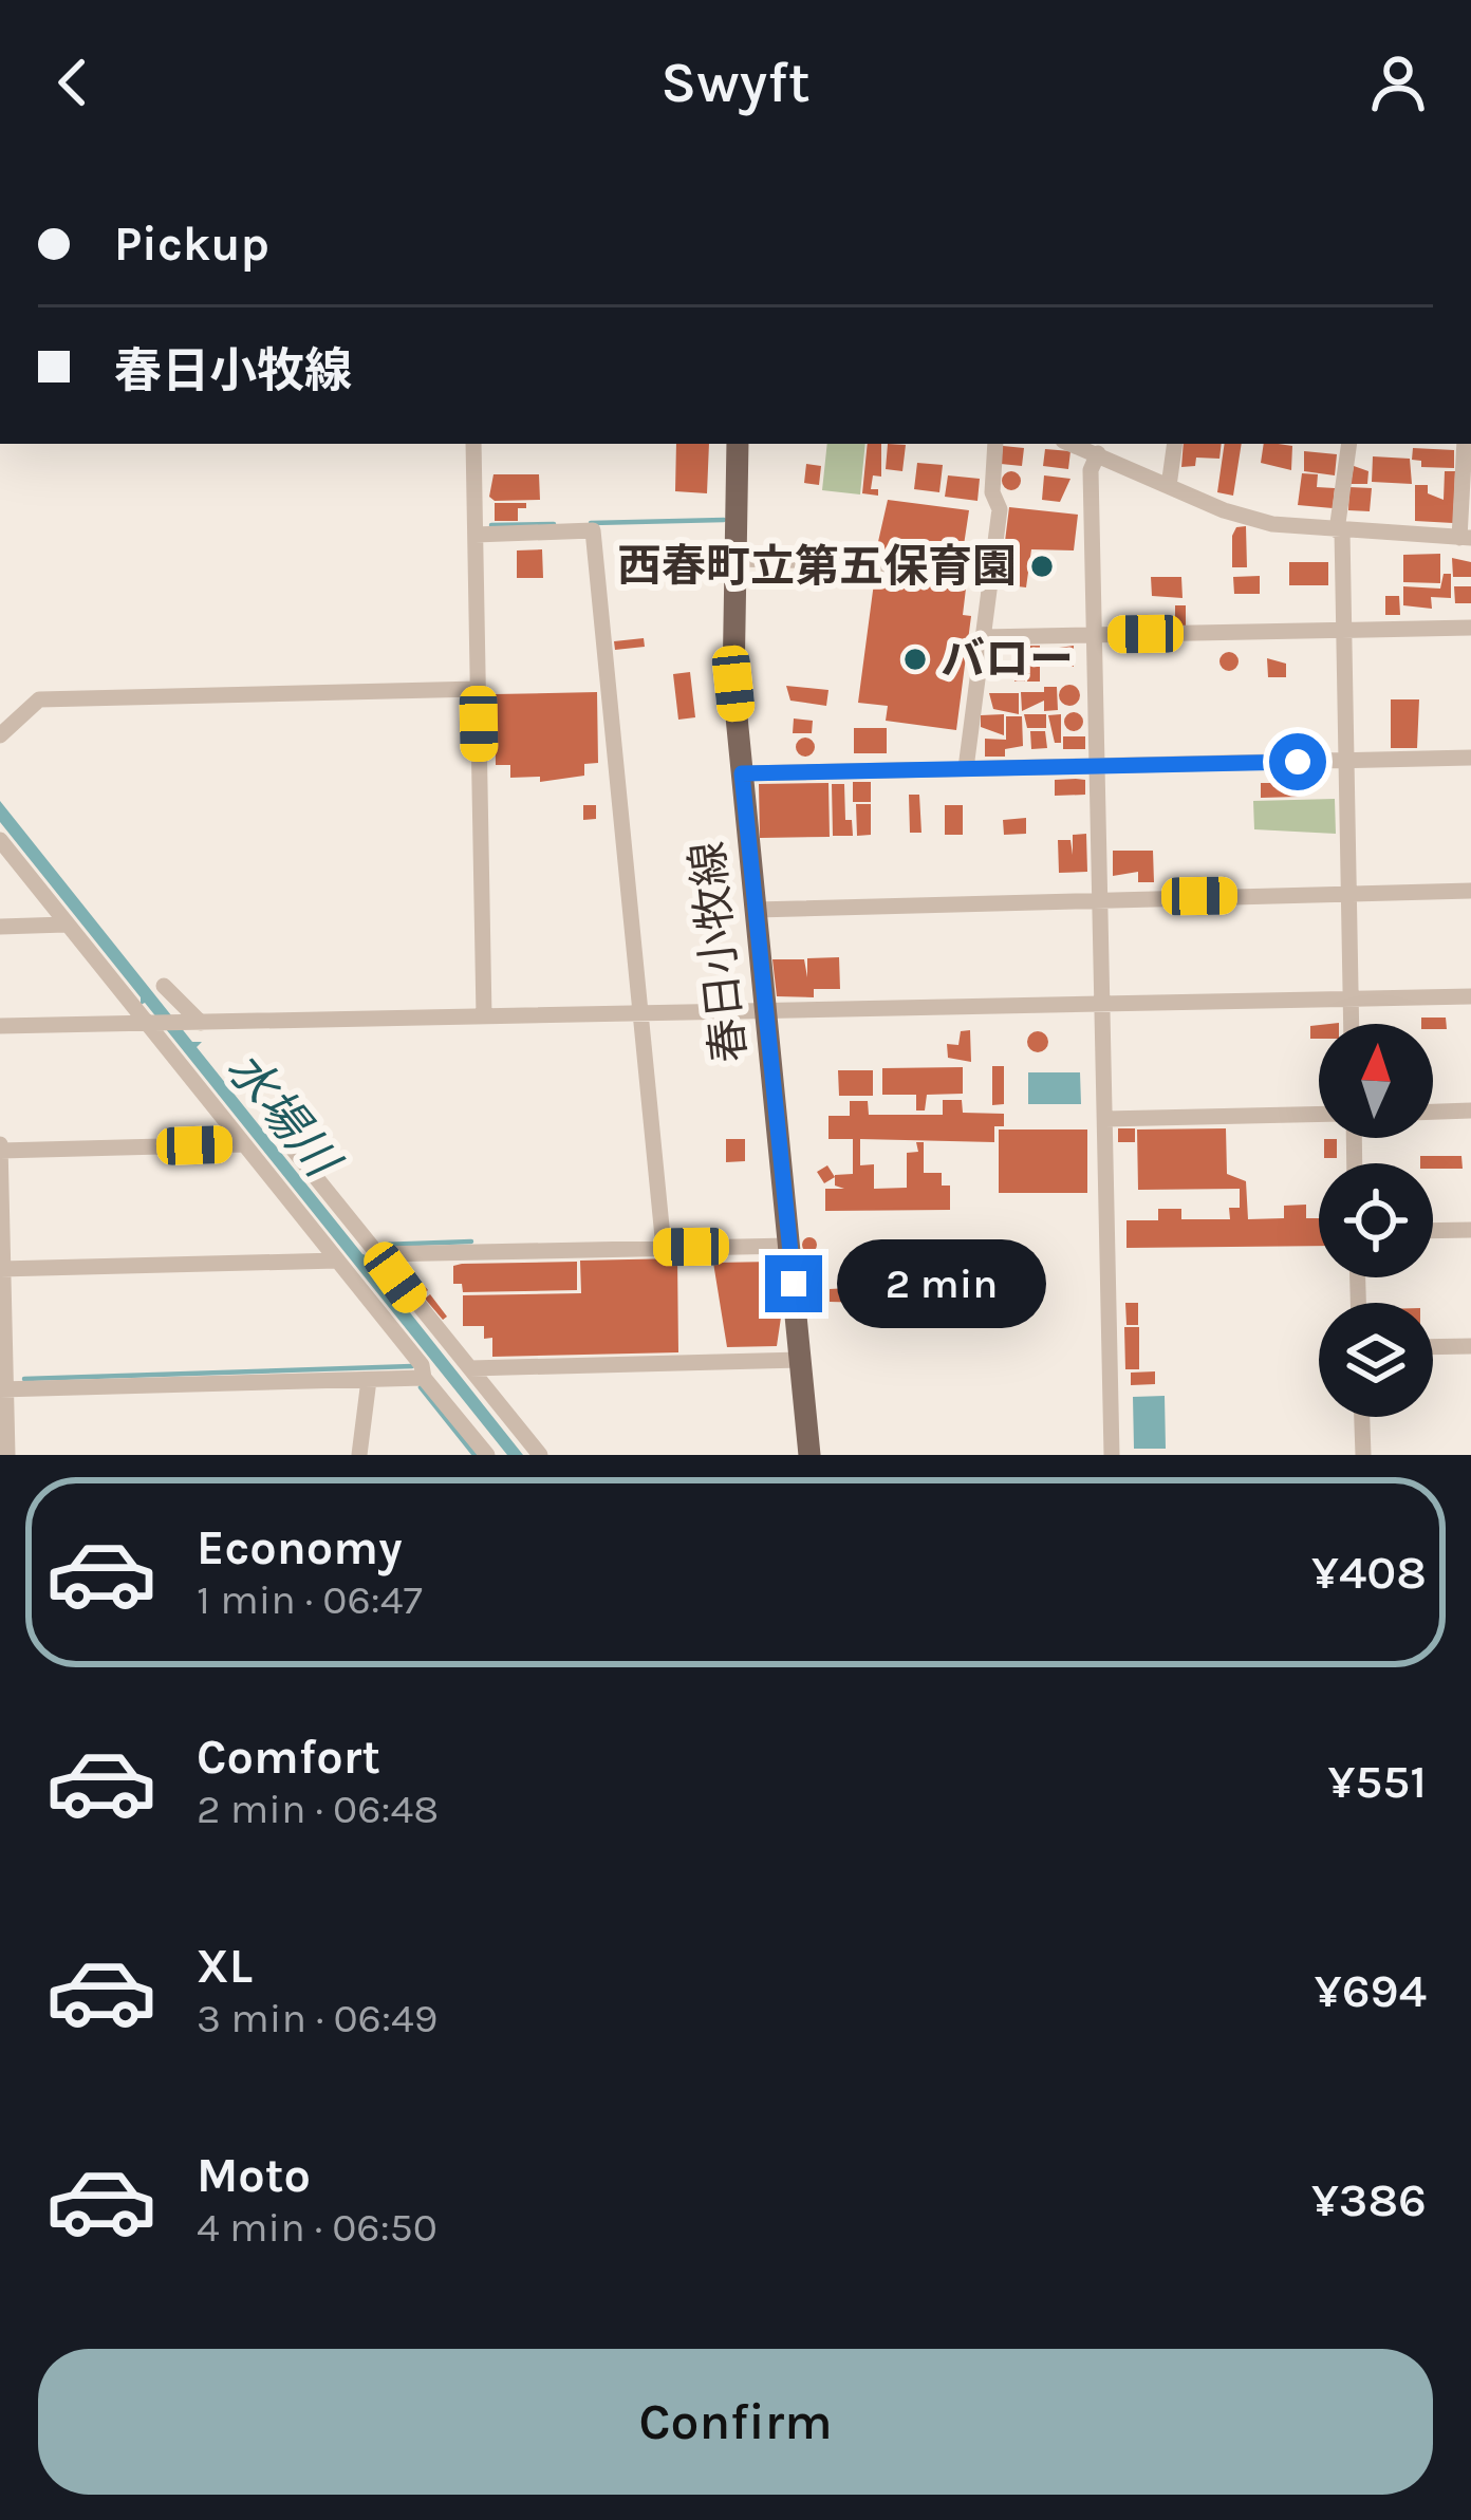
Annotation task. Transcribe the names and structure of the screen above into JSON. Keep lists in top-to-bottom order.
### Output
{
  "streets": {
    "main road": ["春日小牧線"]
  },
  "water": ["水場川"],
  "places": ["西春町立第五保育園", "バロー"],
  "north": "top",
  "page": {
    "header": "Swyft",
    "banner": ["Pickup", "春日小牧線"],
    "bubble": "2 min",
    "list": [
      {
        "name": "Economy",
        "note": "1 min · 06:47",
        "value": "¥408"
      },
      {
        "name": "Comfort",
        "note": "2 min · 06:48",
        "value": "¥551"
      },
      {
        "name": "XL",
        "note": "3 min · 06:49",
        "value": "¥694"
      },
      {
        "name": "Moto",
        "note": "4 min · 06:50",
        "value": "¥386"
      }
    ],
    "buttons": "Confirm"
  }
}
